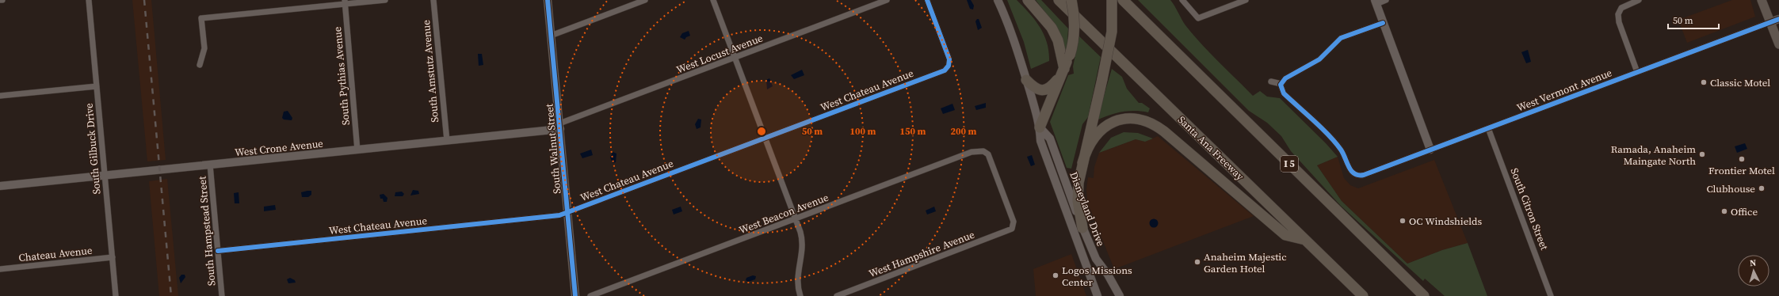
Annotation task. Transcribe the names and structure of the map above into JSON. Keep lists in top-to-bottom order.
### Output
{
  "streets": {
    "highway": ["Santa Ana Freeway", "I 5"],
    "street": [
      "West Locust Avenue",
      "South Amstutz Avenue",
      "South Pythias Avenue",
      "West Chateau Avenue",
      "West Vermont Avenue",
      "West Crone Avenue",
      "South Gilbuck Drive",
      "South Walnut Street",
      "Disneyland Drive",
      "South Citron Street",
      "West Beacon Avenue",
      "South Hampstead Street",
      "Chateau Avenue",
      "West Hampshire Avenue"
    ]
  },
  "crossings": [
    ["West Locust Avenue", "West Crone Avenue"],
    ["West Locust Avenue", "South Walnut Street"],
    ["South Amstutz Avenue", "West Crone Avenue"],
    ["South Pythias Avenue", "West Crone Avenue"],
    ["West Chateau Avenue", "South Walnut Street"],
    ["West Chateau Avenue", "South Hampstead Street"],
    ["West Vermont Avenue", "South Citron Street"],
    ["West Crone Avenue", "South Gilbuck Drive"],
    ["West Crone Avenue", "South Walnut Street"],
    ["West Crone Avenue", "South Hampstead Street"],
    ["South Gilbuck Drive", "Chateau Avenue"],
    ["West Beacon Avenue", "West Hampshire Avenue"]
  ],
  "places": [
    "Classic Motel",
    "Ramada, Anaheim Maingate North",
    "Frontier Motel",
    "Clubhouse",
    "Office",
    "OC Windshields",
    "Anaheim Majestic Garden Hotel",
    "Logos Missions Center"
  ],
  "scale_bar": "50 m",
  "north": "top",
  "rings": [
    "50 m",
    "100 m",
    "150 m",
    "200 m"
  ]
}
